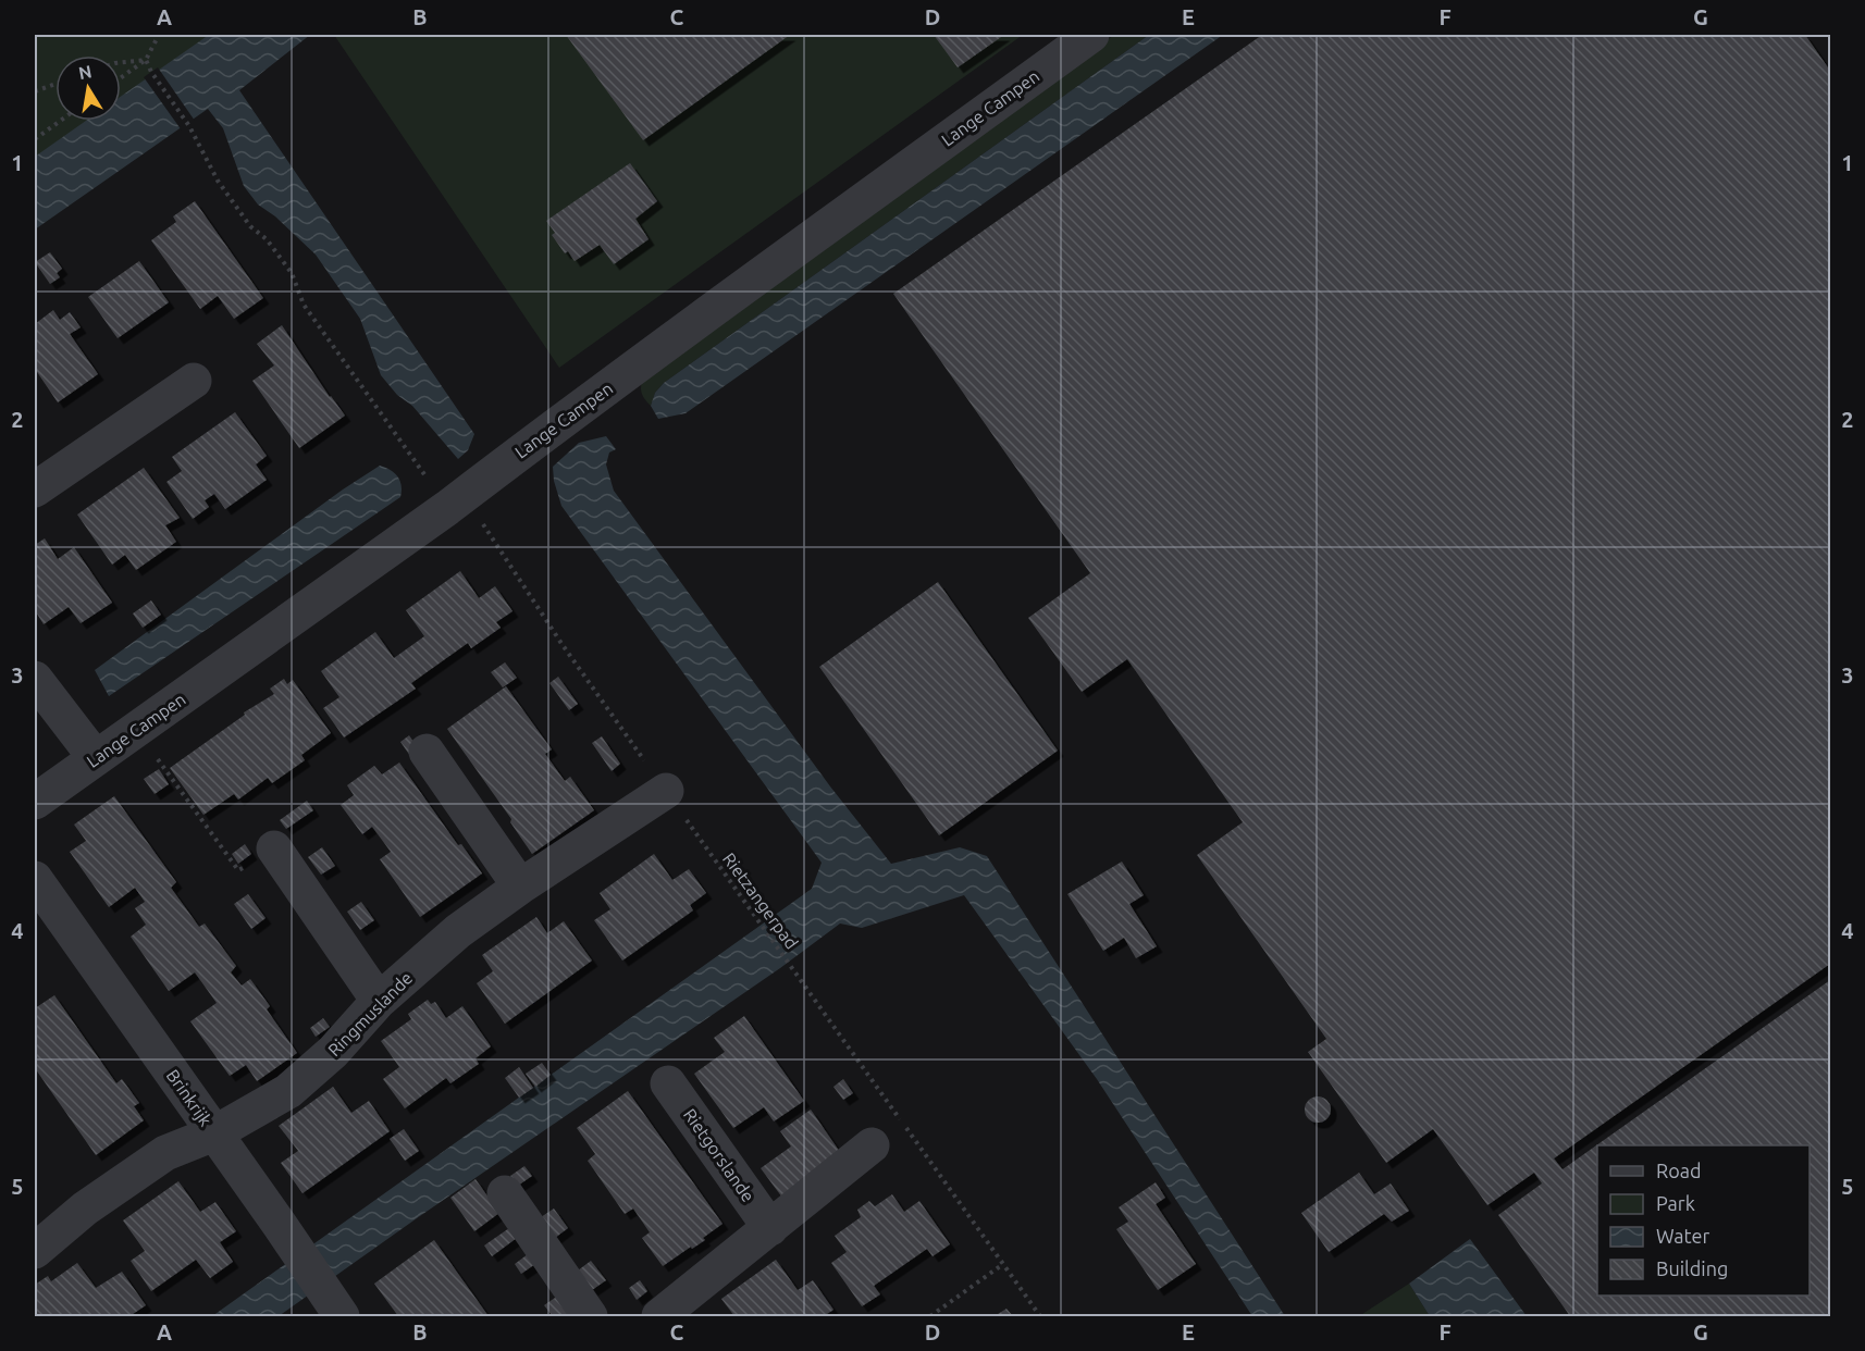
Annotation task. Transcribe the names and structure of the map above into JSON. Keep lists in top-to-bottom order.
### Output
{
  "streets": {
    "street": [
      "Lange Campen",
      "Ringmuslande",
      "Brinkrijk",
      "Rietgorslande"
    ],
    "path": ["Rietzangerpad"]
  },
  "crossings": [
    ["Lange Campen", "Rietzangerpad"],
    ["Rietzangerpad", "Ringmuslande"],
    ["Ringmuslande", "Brinkrijk"]
  ],
  "legend": [
    "Road",
    "Park",
    "Water",
    "Building"
  ],
  "north": "top",
  "grid": {
    "columns": [
      "A",
      "B",
      "C",
      "D",
      "E",
      "F",
      "G"
    ],
    "rows": [
      "1",
      "2",
      "3",
      "4",
      "5"
    ]
  }
}
